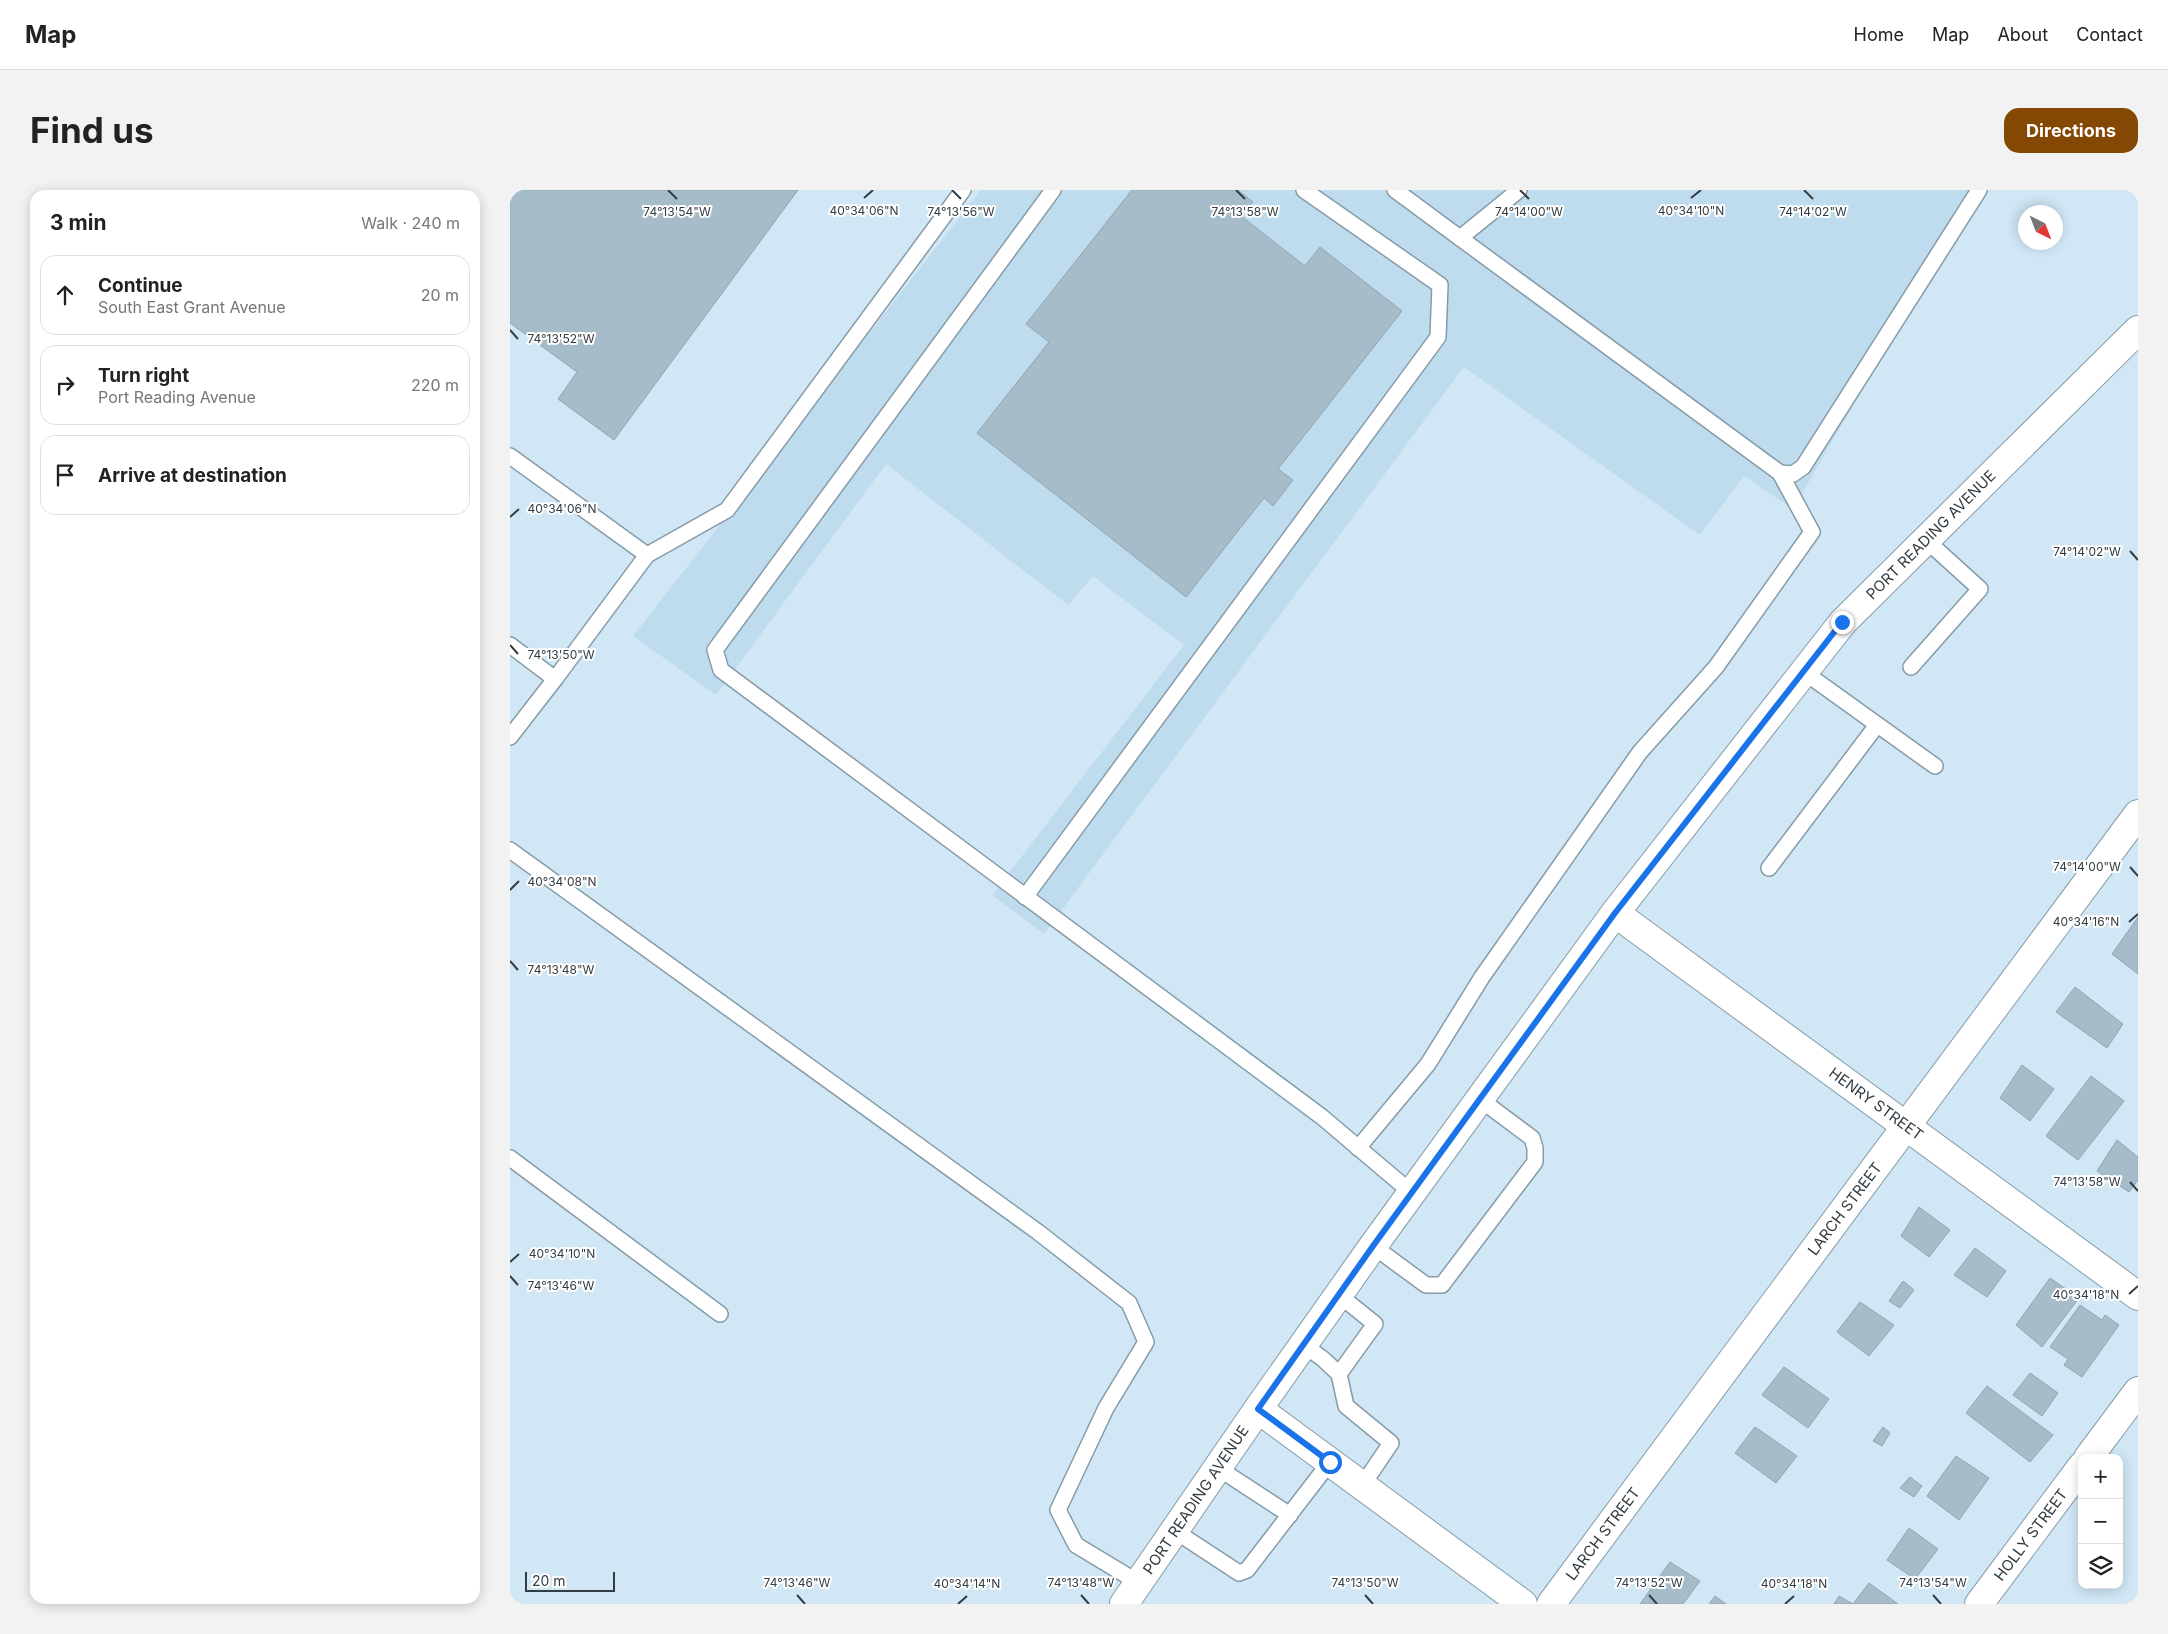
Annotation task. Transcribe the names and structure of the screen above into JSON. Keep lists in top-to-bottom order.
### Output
{
  "streets": {
    "street": [
      "PORT READING AVENUE",
      "HENRY STREET",
      "LARCH STREET",
      "HOLLY STREET"
    ]
  },
  "crossings": [
    ["PORT READING AVENUE", "HENRY STREET"],
    ["HENRY STREET", "LARCH STREET"]
  ],
  "scale_bar": "20 m",
  "north": "bottom right",
  "page": {
    "header": "Map",
    "nav": [
      "Home",
      "Map",
      "About",
      "Contact"
    ],
    "buttons": "Directions",
    "title": "Find us",
    "heading": ["3 min", "Walk · 240 m"],
    "list": [
      ["Continue", "South East Grant Avenue", "20 m"],
      ["Turn right", "Port Reading Avenue", "220 m"],
      "Arrive at destination"
    ],
    "map_buttons": ["+", "−"],
    "scale": "20 m"
  },
  "coordinates": [
    "40°34'06\"N",
    "40°34'10\"N",
    "74°13'54\"W",
    "74°13'56\"W",
    "74°13'58\"W",
    "74°14'00\"W",
    "74°14'02\"W",
    "74°13'52\"W",
    "74°13'50\"W",
    "40°34'08\"N",
    "40°34'16\"N",
    "74°13'48\"W",
    "74°13'46\"W",
    "40°34'18\"N",
    "40°34'14\"N"
  ]
}
